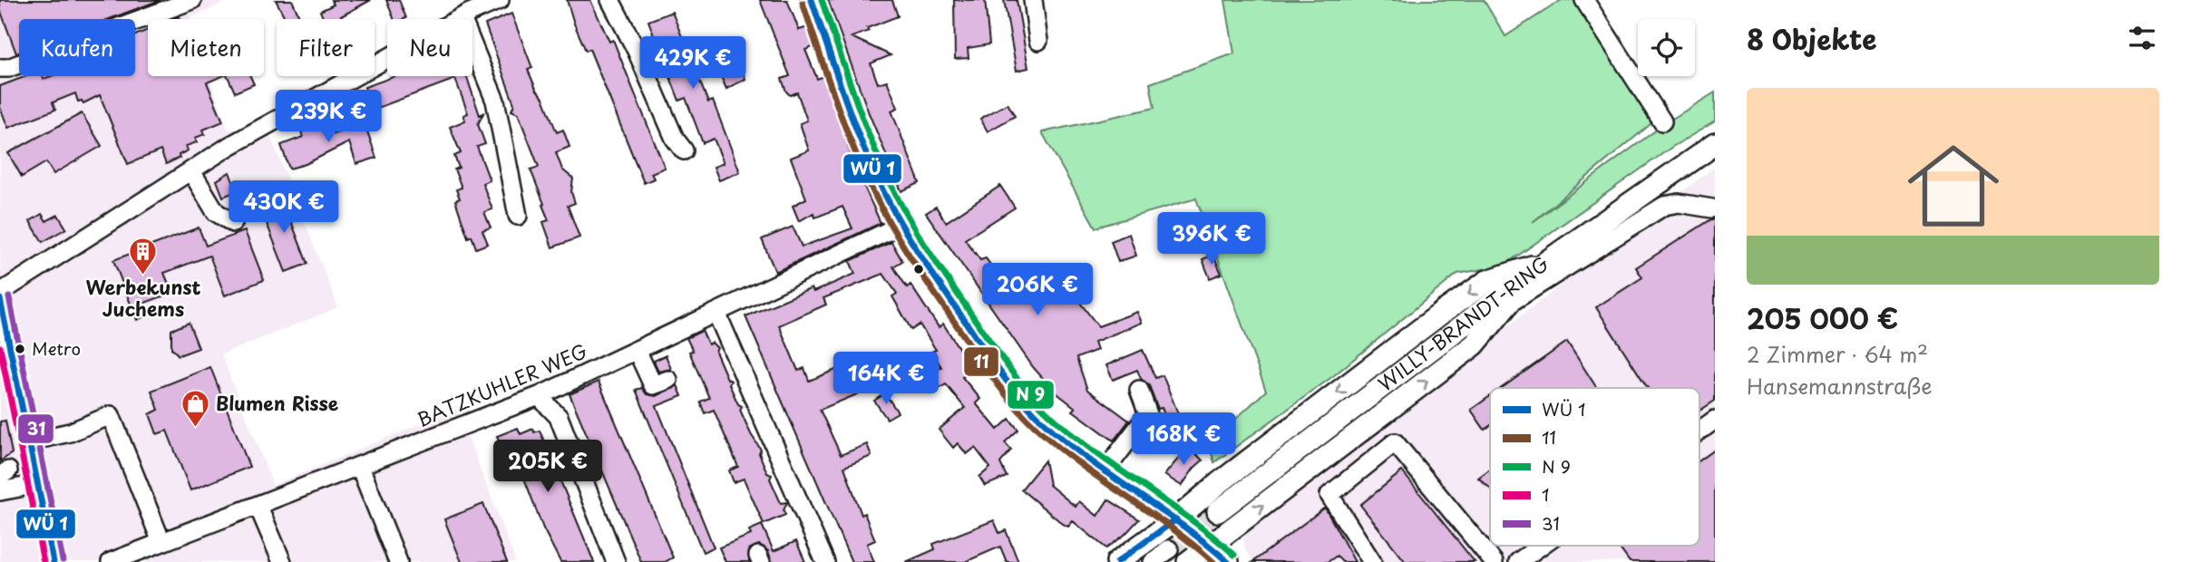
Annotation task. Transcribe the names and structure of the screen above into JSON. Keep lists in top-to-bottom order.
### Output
{
  "streets": {
    "main road": ["WILLY-BRANDT-RING"],
    "street": ["BATZKUHLER WEG"]
  },
  "places": {
    "building": ["Werbekunst Juchems"],
    "other": ["Metro"],
    "shop": ["Blumen Risse"]
  },
  "lines": ["transit line 11", "transit line 31", "transit line 1"],
  "legend": [
    "WÜ 1",
    "11",
    "N 9",
    "1",
    "31"
  ],
  "page": {
    "heading": "8 Objekte",
    "chip": [
      "Kaufen",
      "Mieten",
      "Filter",
      "Neu"
    ],
    "price": [
      "429K €",
      "239K €",
      "430K €",
      "396K €",
      "206K €",
      "164K €",
      "168K €",
      "205K €"
    ],
    "list": [
      {
        "name": "205 000 €",
        "note": "2 Zimmer · 64 m² · Hansemannstraße"
      }
    ]
  }
}
